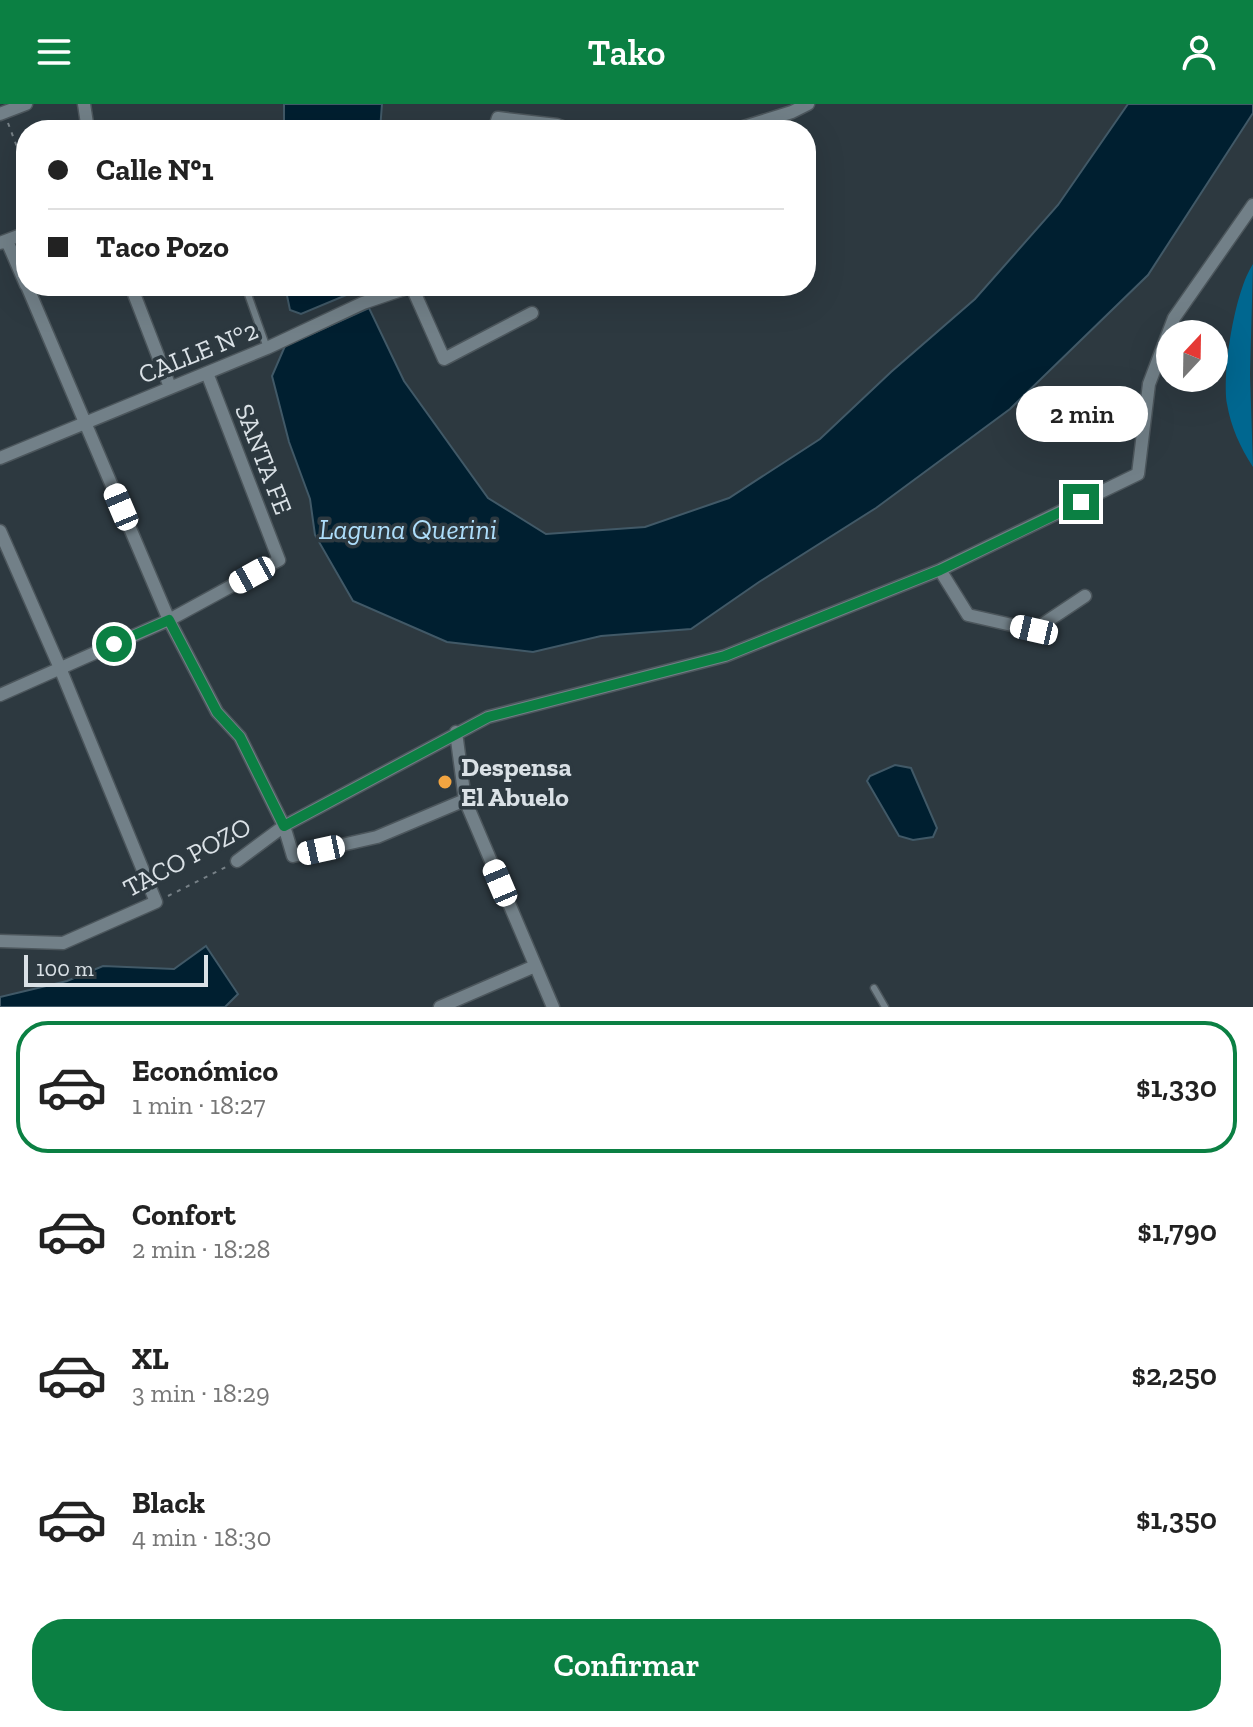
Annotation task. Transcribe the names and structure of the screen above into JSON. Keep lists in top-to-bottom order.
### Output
{
  "streets": {
    "street": ["CALLE N°2", "SANTA FE", "TACO POZO"]
  },
  "crossings": [
    ["CALLE N°2", "SANTA FE"]
  ],
  "water": ["Laguna Querini"],
  "places": ["Despensa El Abuelo"],
  "scale_bar": "100 m",
  "north": "top",
  "page": {
    "header": "Tako",
    "banner": ["Calle N°1", "Taco Pozo"],
    "bubble": "2 min",
    "scale": "100 m",
    "list": [
      {
        "name": "Económico",
        "note": "1 min · 18:27",
        "value": "$1,330"
      },
      {
        "name": "Confort",
        "note": "2 min · 18:28",
        "value": "$1,790"
      },
      {
        "name": "XL",
        "note": "3 min · 18:29",
        "value": "$2,250"
      },
      {
        "name": "Black",
        "note": "4 min · 18:30",
        "value": "$1,350"
      }
    ],
    "buttons": "Confirmar"
  }
}
